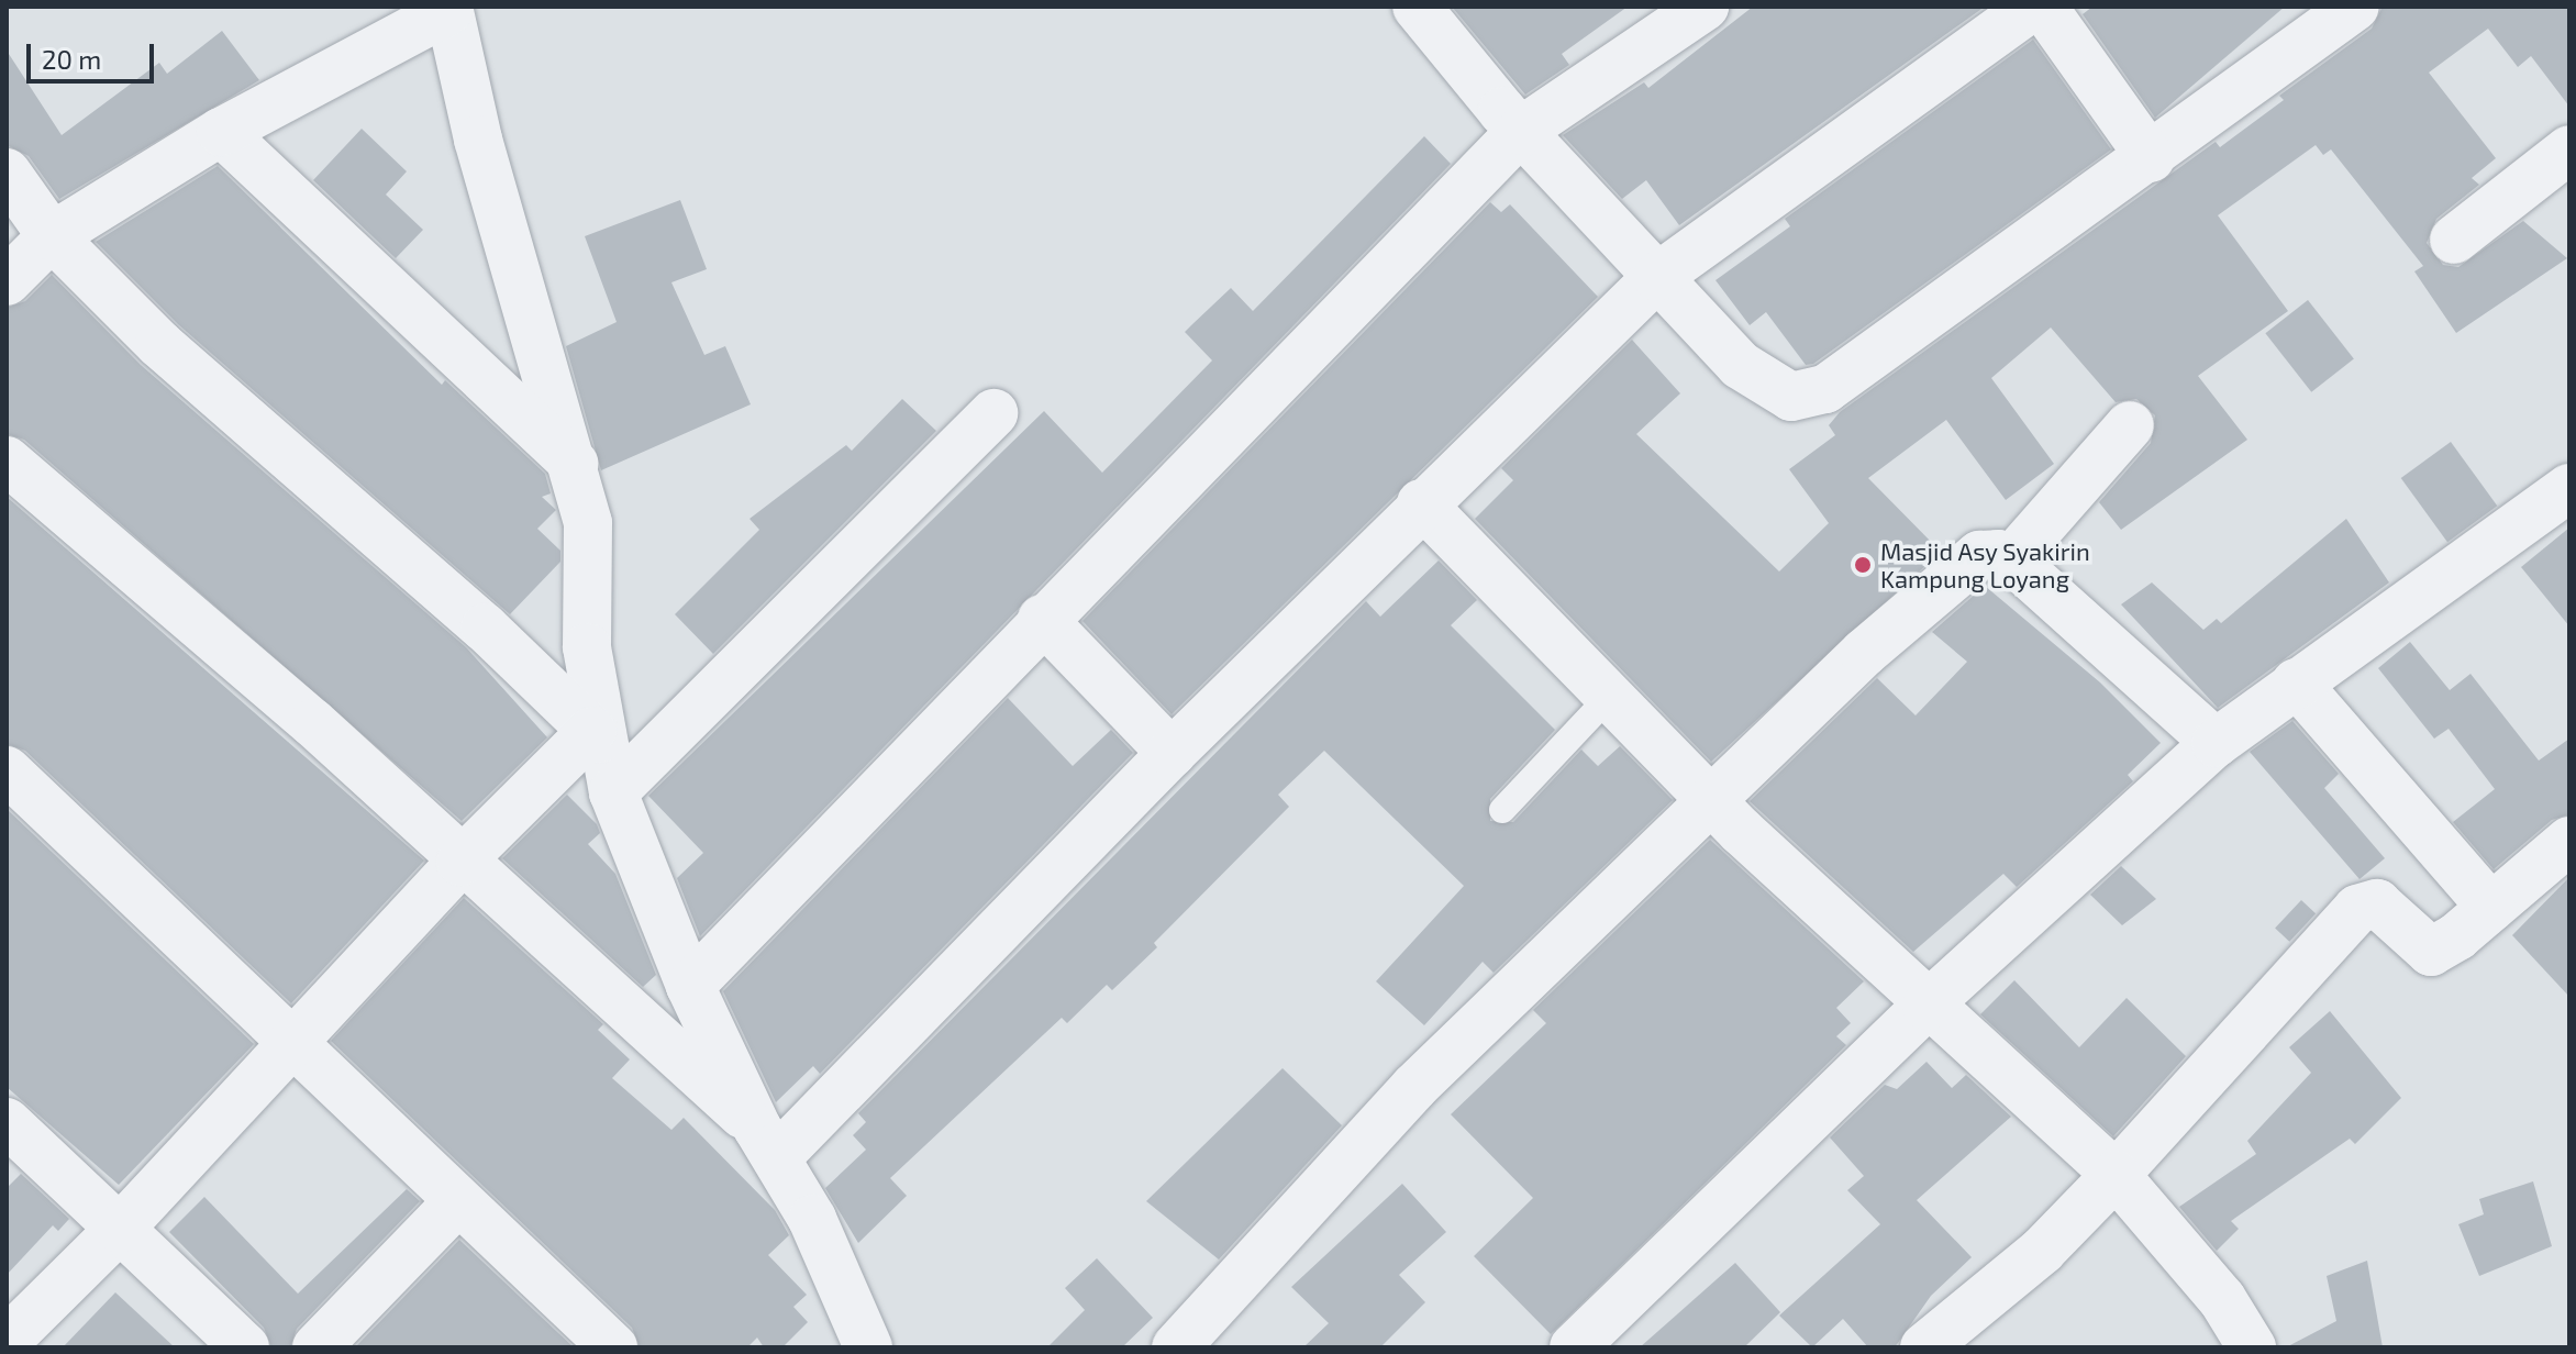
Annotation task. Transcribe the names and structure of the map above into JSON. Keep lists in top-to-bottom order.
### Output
{
  "places": ["Masjid Asy Syakirin Kampung Loyang"],
  "scale_bar": "20 m"
}
